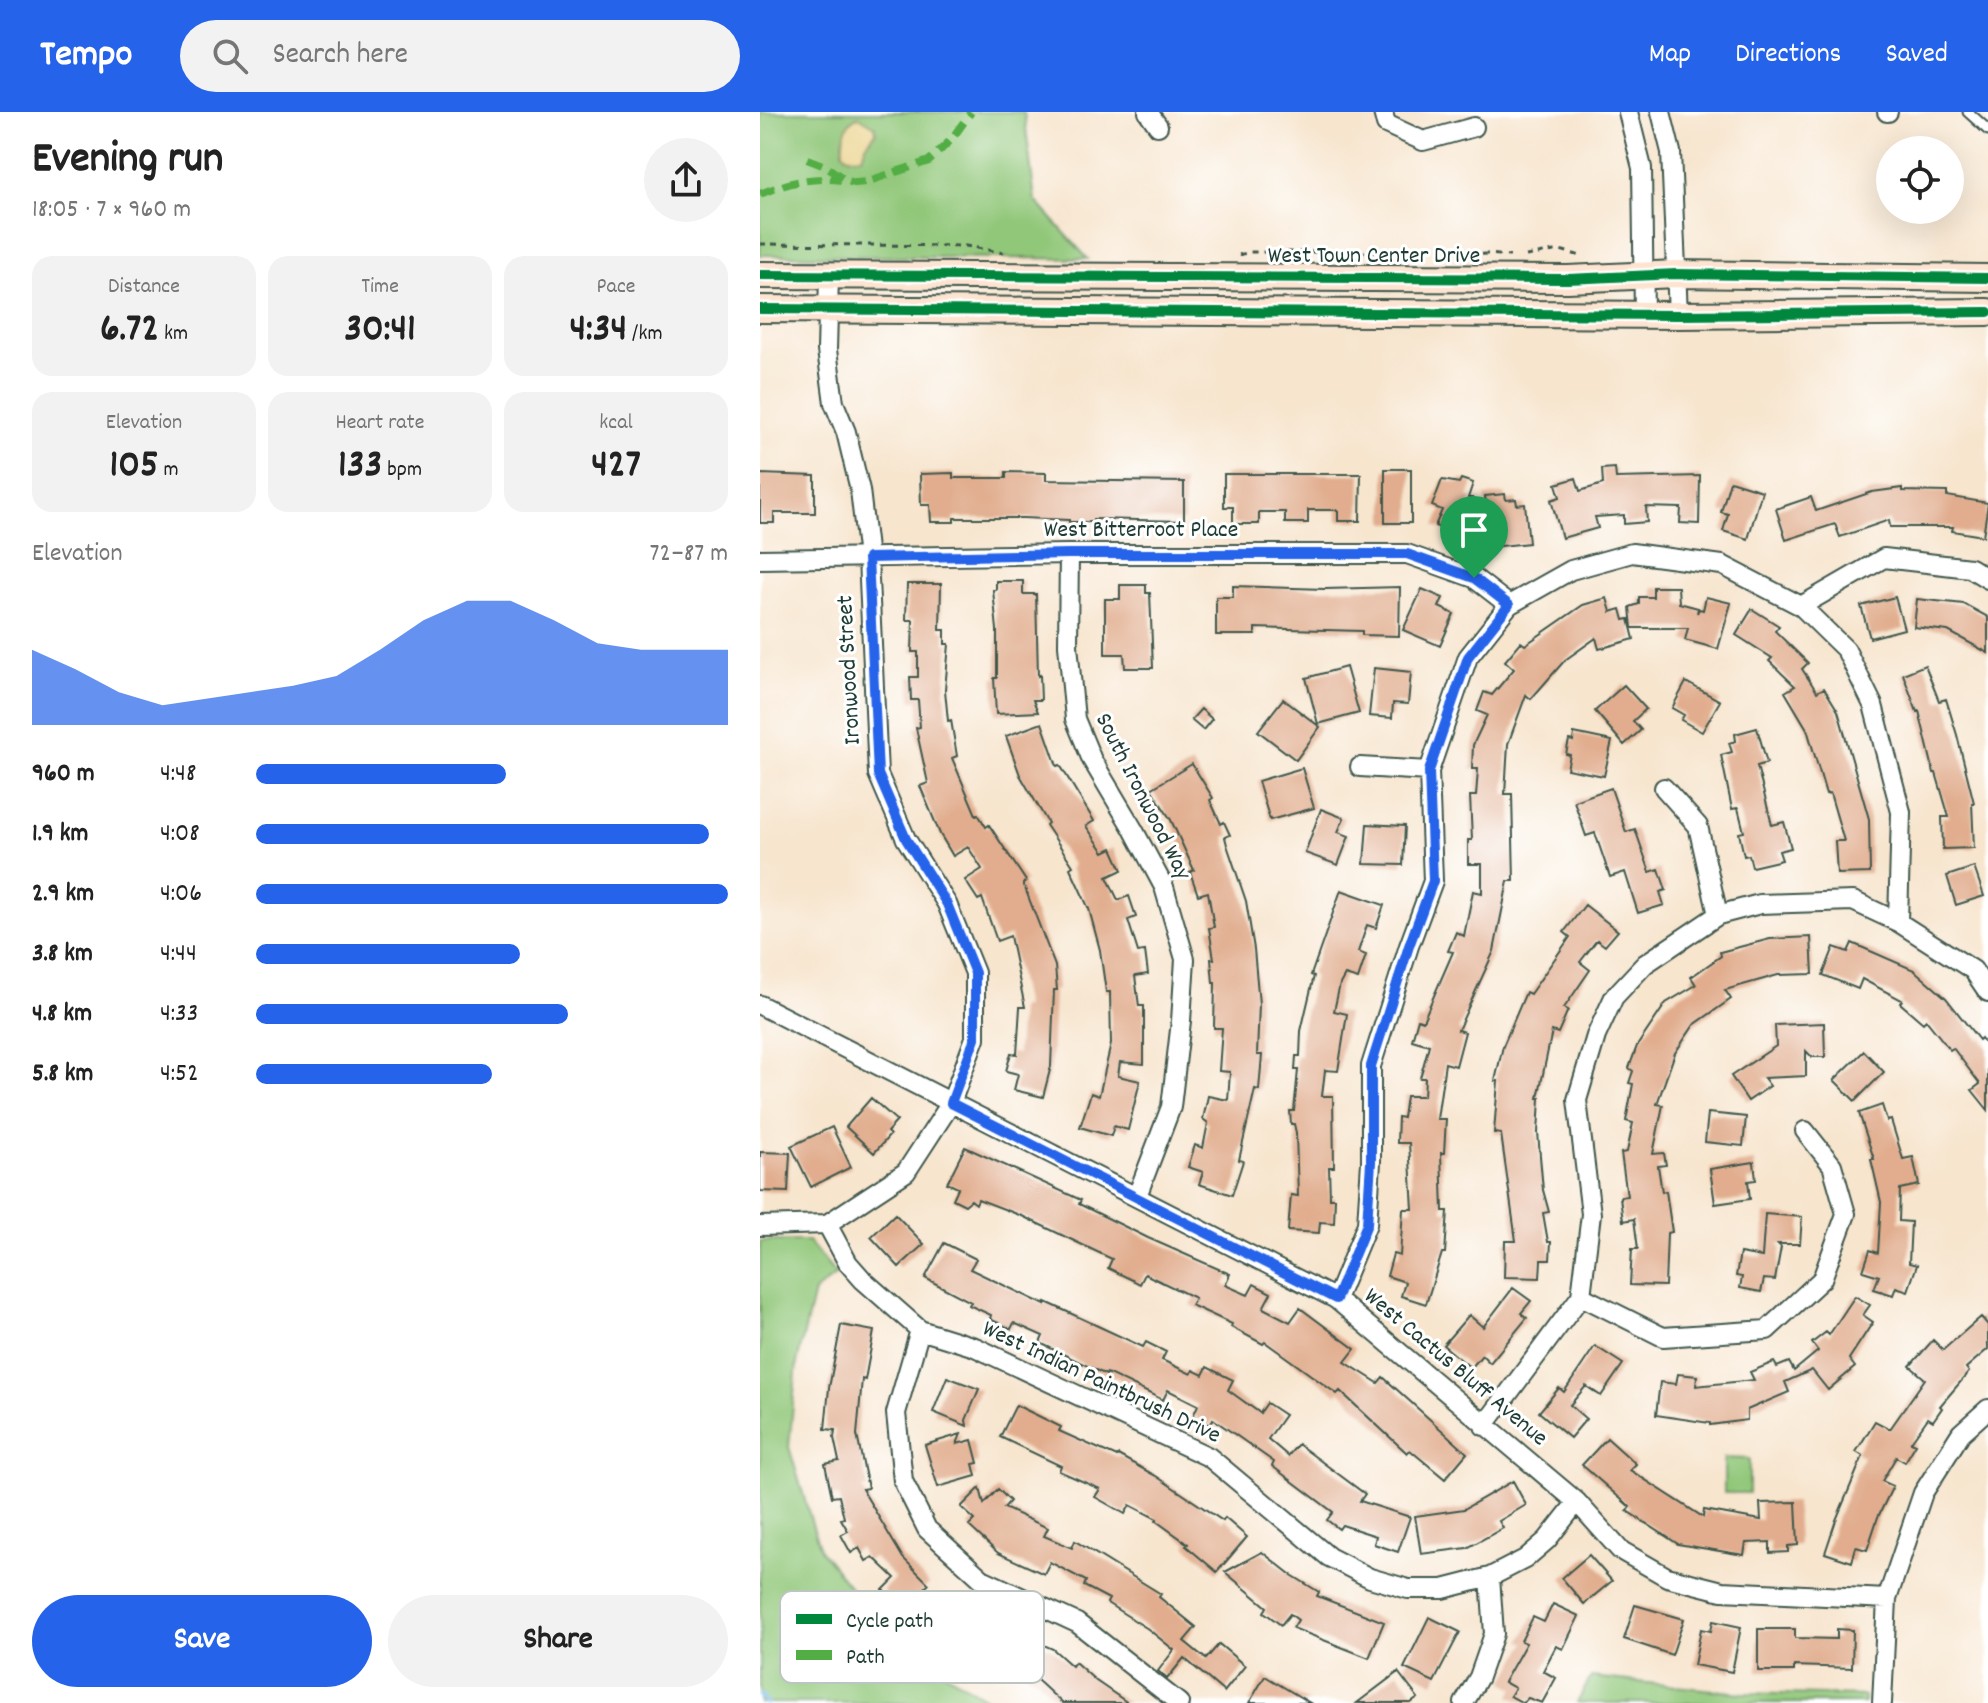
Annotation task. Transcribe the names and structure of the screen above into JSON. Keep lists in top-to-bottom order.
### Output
{
  "streets": {
    "street": [
      "West Town Center Drive",
      "West Bitterroot Place",
      "Ironwood Street",
      "South Ironwood Way",
      "West Cactus Bluff Avenue",
      "West Indian Paintbrush Drive"
    ]
  },
  "crossings": [
    ["West Town Center Drive", "Ironwood Street"],
    ["West Bitterroot Place", "Ironwood Street"],
    ["West Bitterroot Place", "South Ironwood Way"],
    ["Ironwood Street", "West Cactus Bluff Avenue"],
    ["Ironwood Street", "West Indian Paintbrush Drive"],
    ["South Ironwood Way", "West Cactus Bluff Avenue"],
    ["West Cactus Bluff Avenue", "West Indian Paintbrush Drive"]
  ],
  "legend": ["Cycle path", "Path"],
  "page": {
    "header": "Tempo",
    "search": "Search here",
    "nav": ["Map", "Directions", "Saved"],
    "heading": ["Evening run", "18:05 · 7 × 960 m"],
    "stats": [
      ["Distance", "6.72 km"],
      ["Time", "30:41"],
      ["Pace", "4:34 /km"],
      ["Elevation", "105 m"],
      ["Heart rate", "133 bpm"],
      ["kcal", "427"]
    ],
    "chart": ["Elevation", "72–87 m"],
    "list": [
      {
        "name": "960 m",
        "note": "4:48"
      },
      {
        "name": "1.9 km",
        "note": "4:08"
      },
      {
        "name": "2.9 km",
        "note": "4:06"
      },
      {
        "name": "3.8 km",
        "note": "4:44"
      },
      {
        "name": "4.8 km",
        "note": "4:33"
      },
      {
        "name": "5.8 km",
        "note": "4:52"
      }
    ],
    "buttons": ["Save", "Share"]
  }
}
